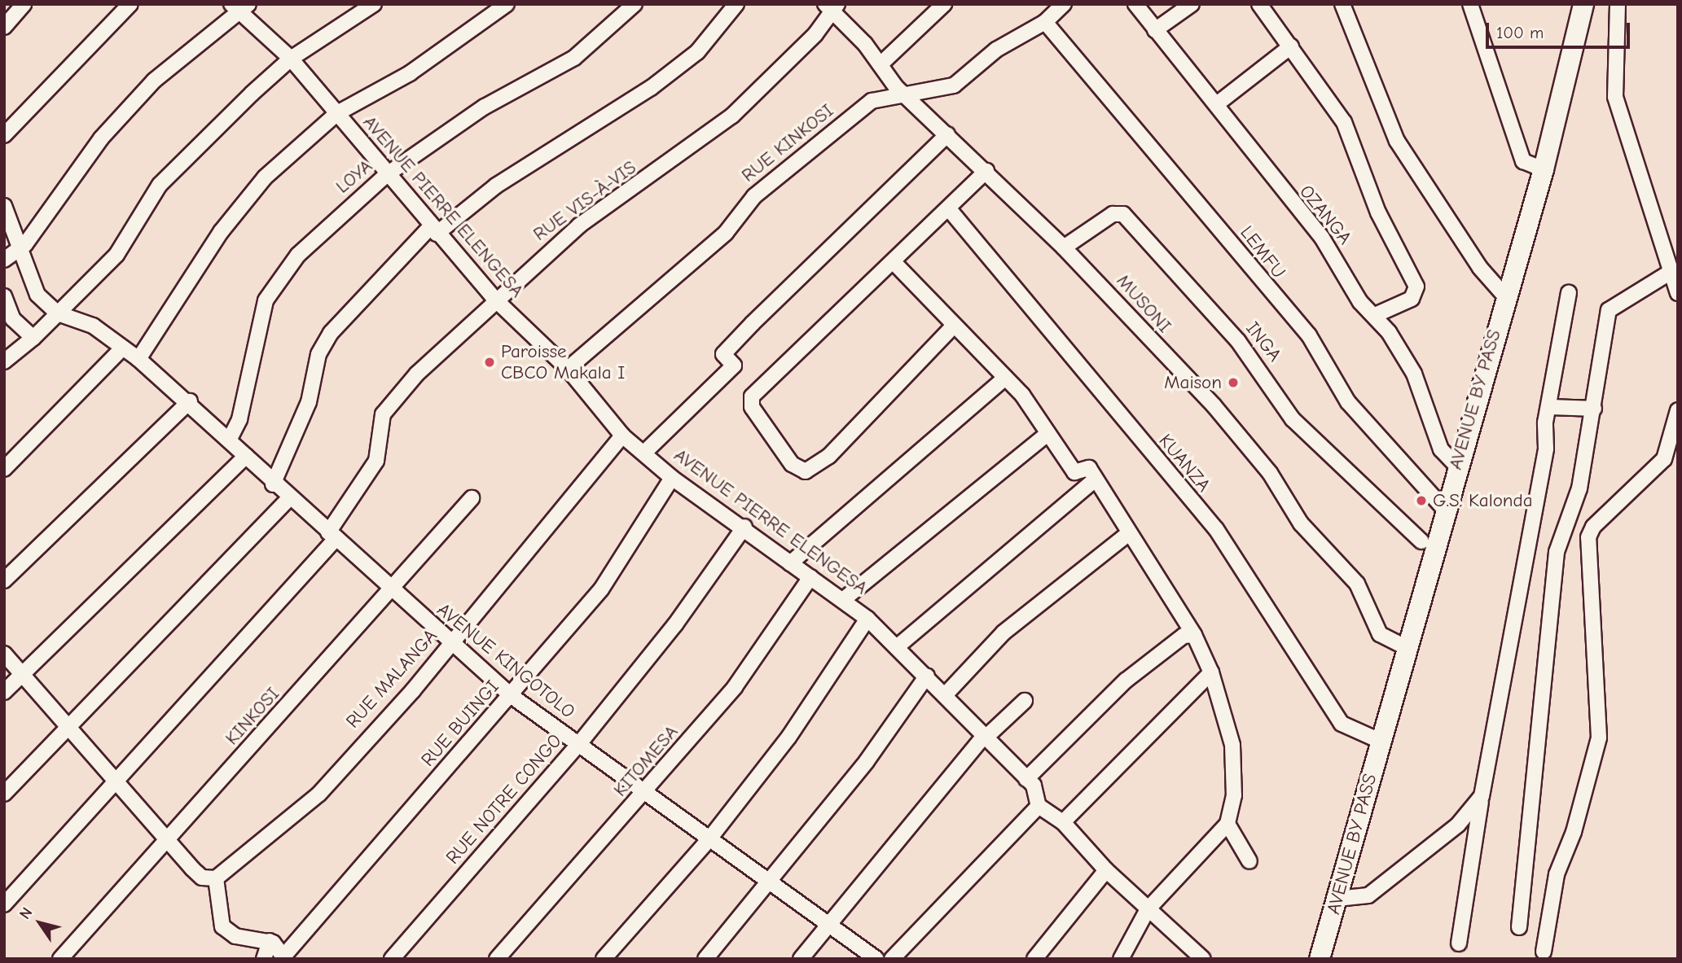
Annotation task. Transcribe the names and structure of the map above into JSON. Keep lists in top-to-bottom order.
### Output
{
  "streets": {
    "highway": ["AVENUE BY PASS"],
    "street": [
      "RUE KINKOSI",
      "LOYA",
      "RUE VIS-À-VIS",
      "AVENUE PIERRE ELENGESA",
      "OZANGA",
      "LEMFU",
      "MUSONI",
      "INGA",
      "KUANZA",
      "AVENUE KINGOTOLO",
      "RUE MALANGA",
      "KINKOSI",
      "RUE BUINGI",
      "KITOMESA",
      "RUE NOTRE CONGO"
    ]
  },
  "crossings": [
    ["RUE KINKOSI", "AVENUE PIERRE ELENGESA"],
    ["RUE KINKOSI", "LEMFU"],
    ["RUE KINKOSI", "MUSONI"],
    ["LOYA", "AVENUE PIERRE ELENGESA"],
    ["LOYA", "AVENUE KINGOTOLO"],
    ["RUE VIS-À-VIS", "AVENUE PIERRE ELENGESA"],
    ["RUE VIS-À-VIS", "MUSONI"],
    ["RUE VIS-À-VIS", "AVENUE KINGOTOLO"],
    ["AVENUE PIERRE ELENGESA", "RUE MALANGA"],
    ["AVENUE PIERRE ELENGESA", "RUE BUINGI"],
    ["AVENUE PIERRE ELENGESA", "KITOMESA"],
    ["AVENUE PIERRE ELENGESA", "RUE NOTRE CONGO"],
    ["OZANGA", "AVENUE BY PASS"],
    ["LEMFU", "AVENUE BY PASS"],
    ["MUSONI", "INGA"],
    ["MUSONI", "AVENUE BY PASS"],
    ["AVENUE BY PASS", "KUANZA"],
    ["AVENUE KINGOTOLO", "RUE MALANGA"],
    ["AVENUE KINGOTOLO", "KINKOSI"],
    ["AVENUE KINGOTOLO", "RUE BUINGI"],
    ["AVENUE KINGOTOLO", "KITOMESA"],
    ["AVENUE KINGOTOLO", "RUE NOTRE CONGO"]
  ],
  "places": ["Paroisse CBCO Makala I", "Maison", "G.S. Kalonda"],
  "scale_bar": "100 m",
  "north": "top left"
}
